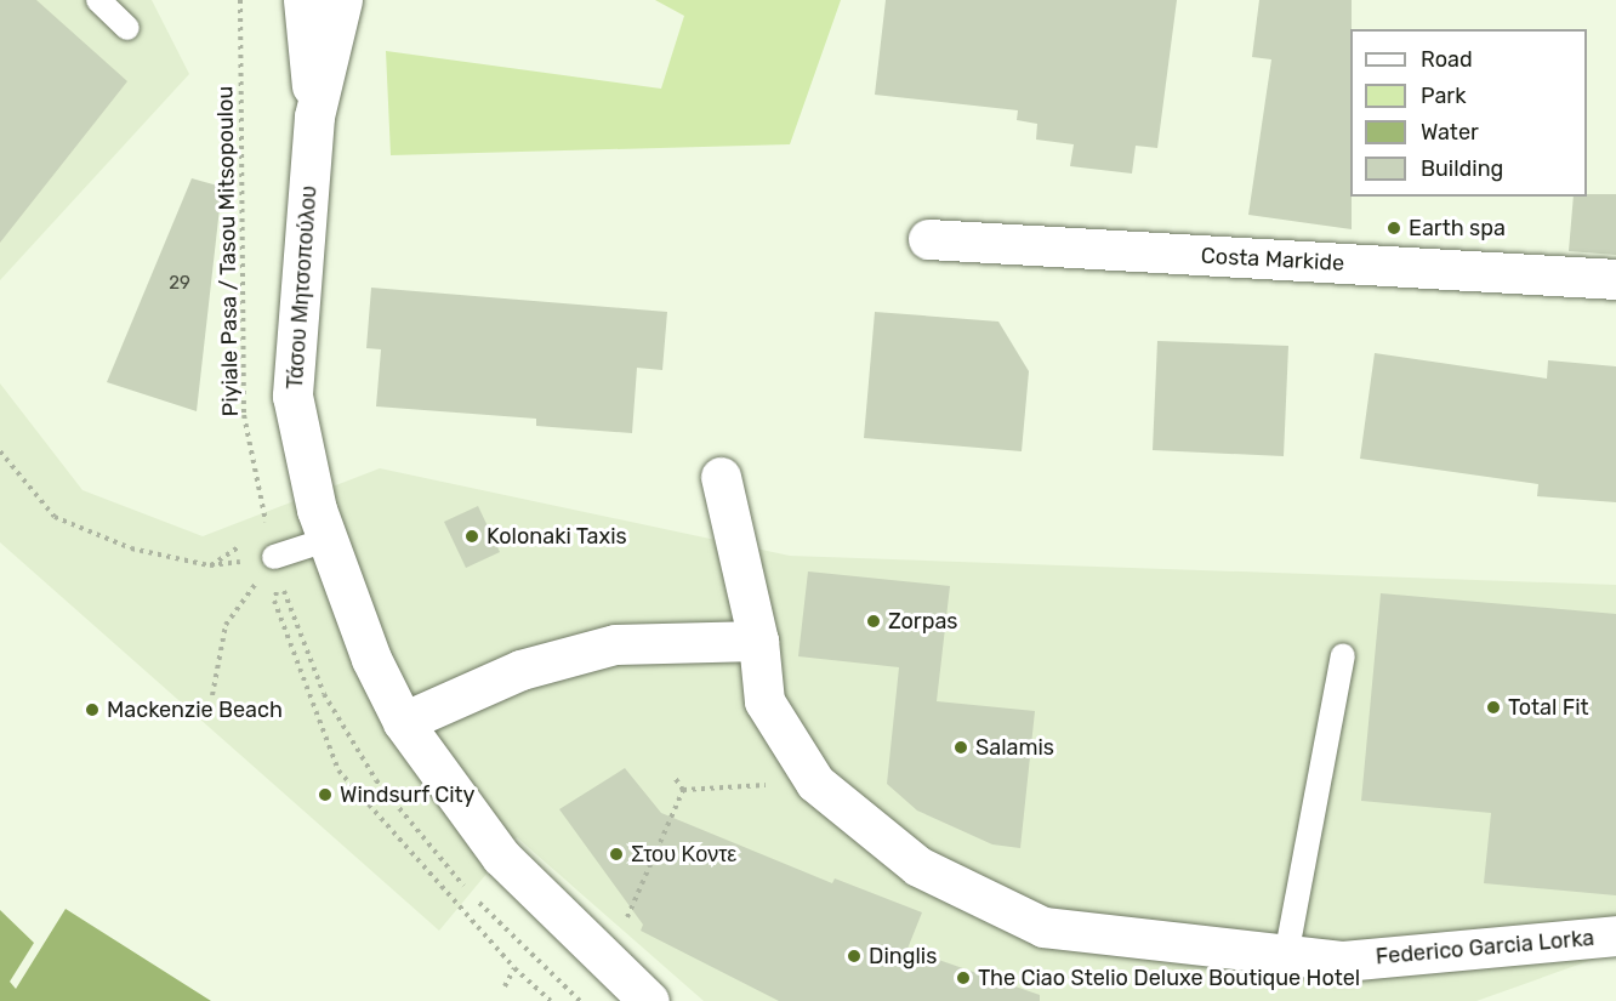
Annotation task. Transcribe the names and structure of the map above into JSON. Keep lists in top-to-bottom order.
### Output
{
  "streets": {
    "street": ["Costa Markide", "Τάσου Μητσοπούλου", "Federico Garcia Lorka"],
    "path": ["Piyiale Pasa / Tasou Mitsopoulou"]
  },
  "places": [
    "Earth spa",
    "Kolonaki Taxis",
    "Zorpas",
    "Total Fit",
    "Mackenzie Beach",
    "Salamis",
    "Windsurf City",
    "Στου Κοντε",
    "Dinglis",
    "The Ciao Stelio Deluxe Boutique Hotel"
  ],
  "house_numbers": ["29"],
  "legend": [
    "Road",
    "Park",
    "Water",
    "Building"
  ]
}
